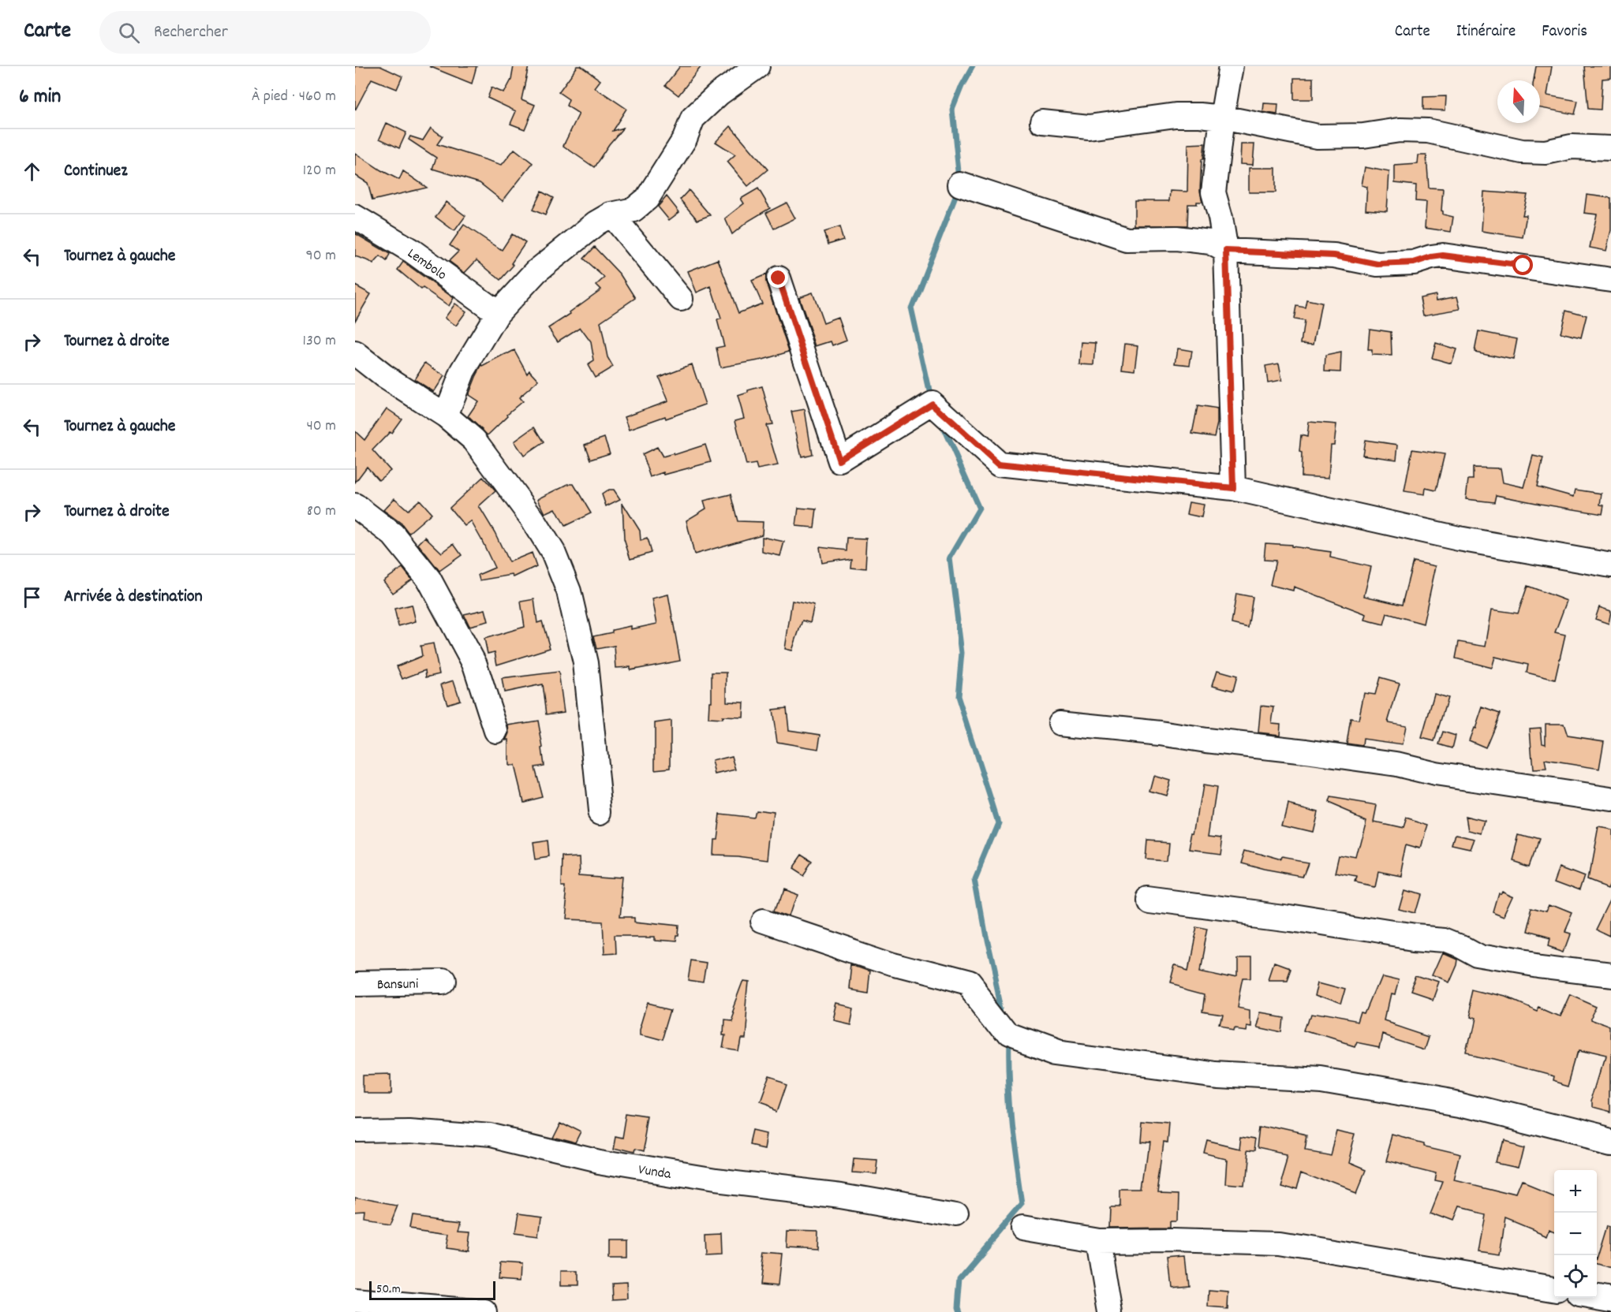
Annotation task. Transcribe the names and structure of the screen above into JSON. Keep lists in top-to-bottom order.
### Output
{
  "streets": {
    "street": ["Lembolo", "Bansuni", "Vunda"]
  },
  "scale_bar": "50 m",
  "north": "top",
  "page": {
    "header": "Carte",
    "search": "Rechercher",
    "nav": ["Carte", "Itinéraire", "Favoris"],
    "heading": ["6 min", "À pied · 460 m"],
    "list": [
      ["Continuez", "120 m"],
      ["Tournez à gauche", "90 m"],
      ["Tournez à droite", "130 m"],
      ["Tournez à gauche", "40 m"],
      ["Tournez à droite", "80 m"],
      "Arrivée à destination"
    ],
    "map_buttons": ["+", "−"],
    "scale": "50 m"
  }
}
